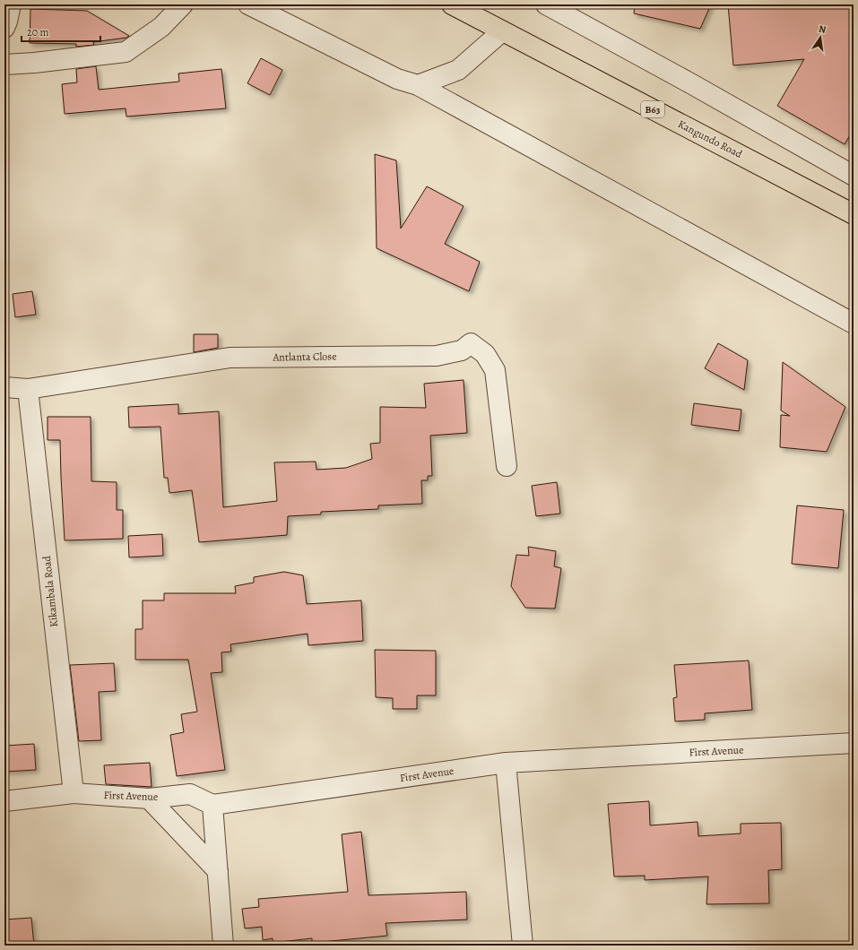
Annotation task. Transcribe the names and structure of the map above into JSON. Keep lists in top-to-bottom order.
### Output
{
  "streets": {
    "highway": ["B63", "Kangundo Road"],
    "street": ["Antlanta Close", "Kikambala Road", "First Avenue"]
  },
  "crossings": [
    ["Antlanta Close", "Kikambala Road"],
    ["Kikambala Road", "First Avenue"]
  ],
  "scale_bar": "20 m",
  "north": "top"
}
